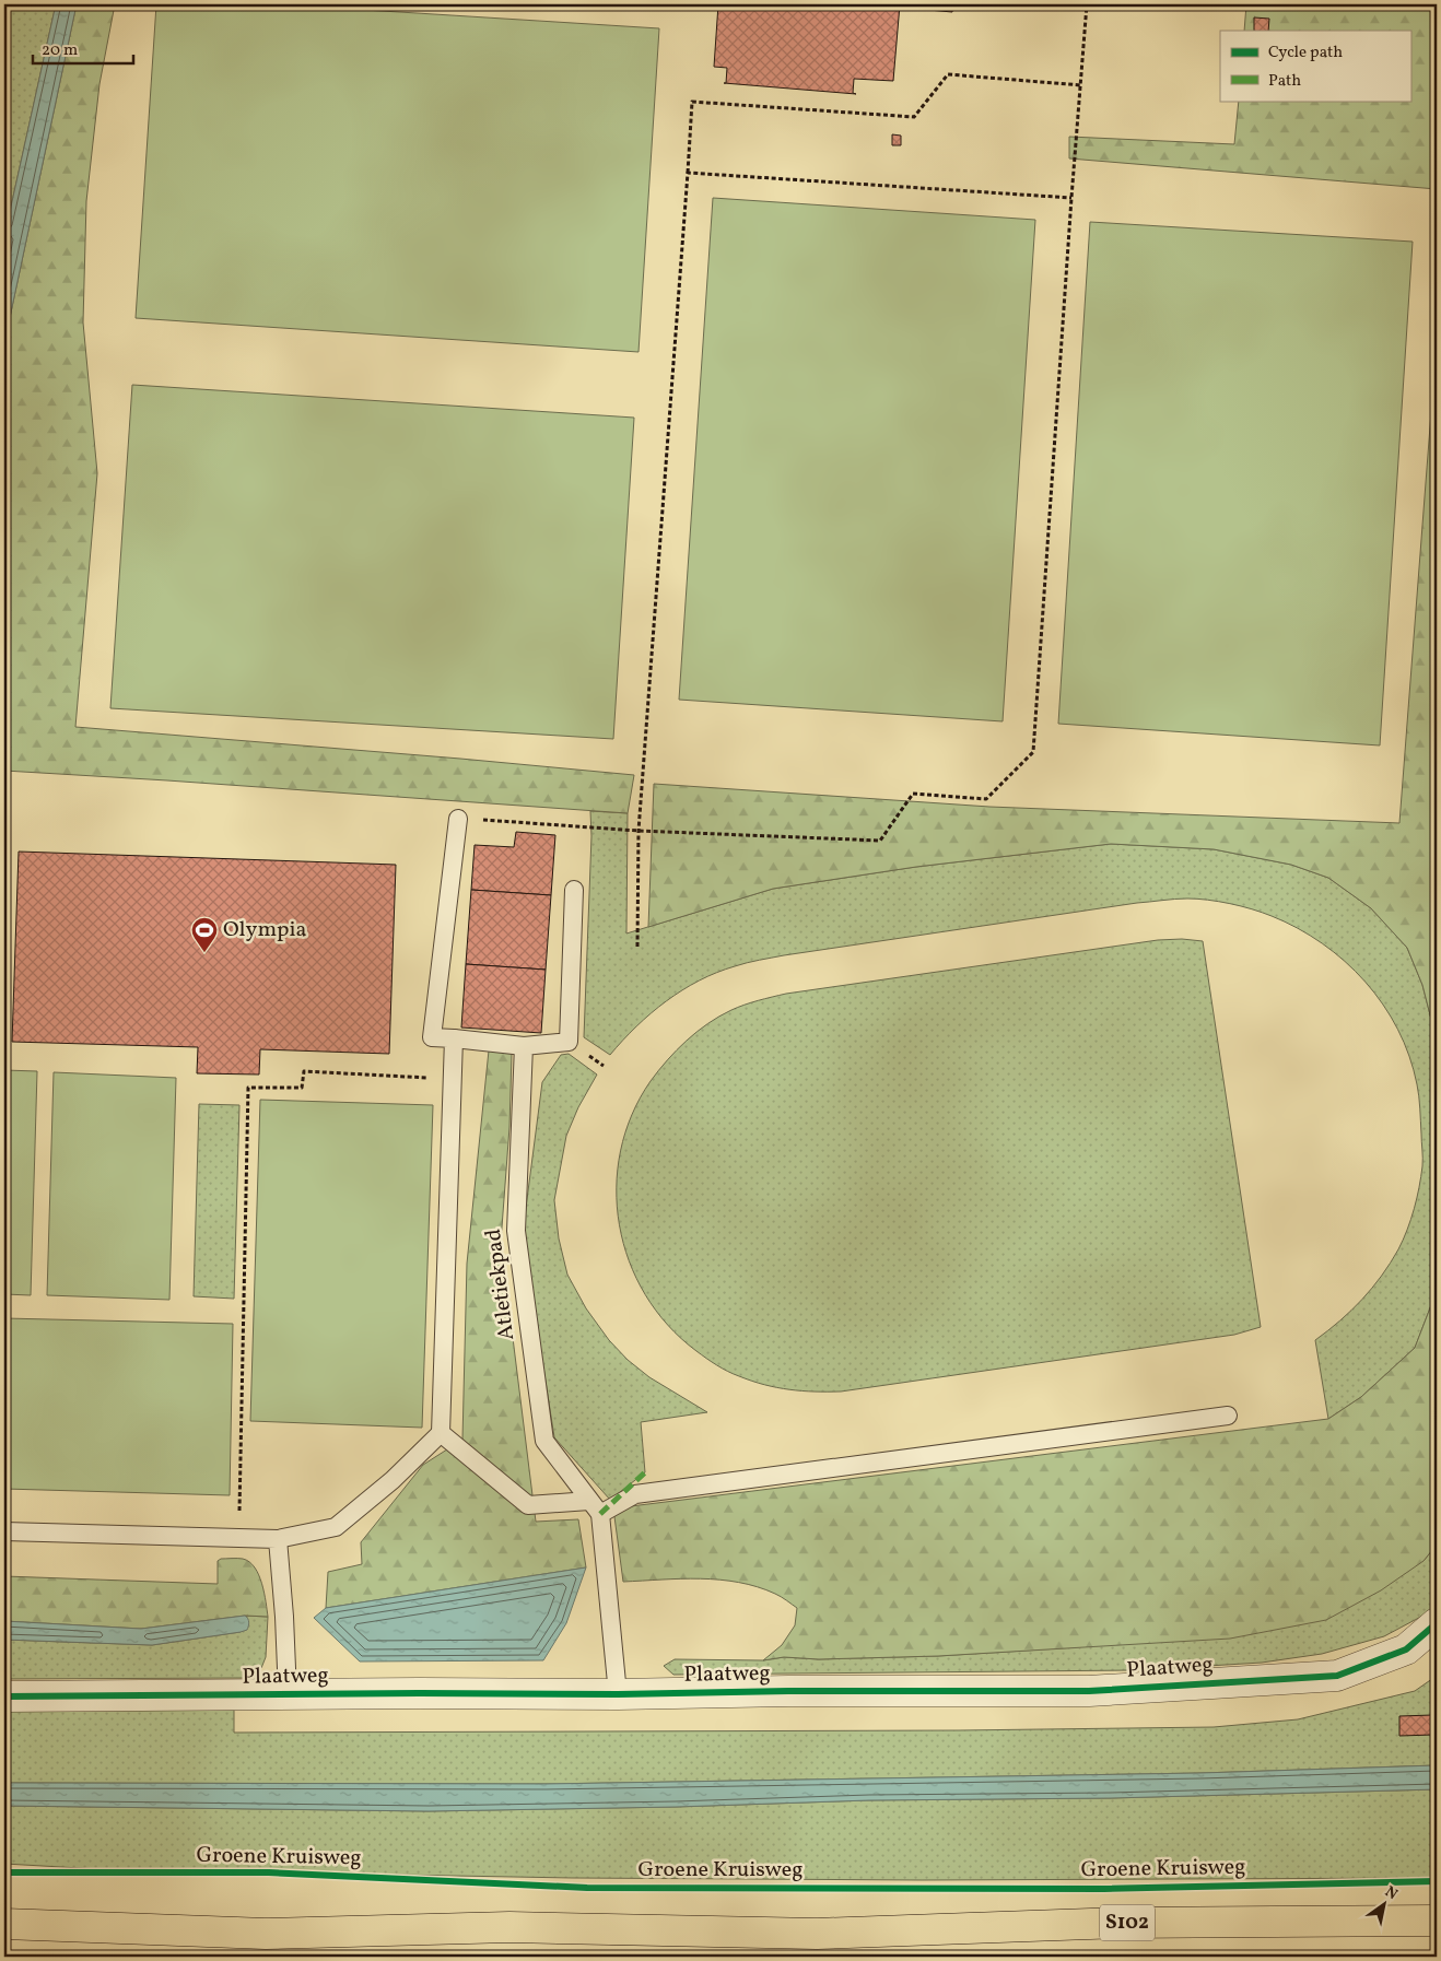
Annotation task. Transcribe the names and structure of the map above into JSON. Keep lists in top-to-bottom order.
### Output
{
  "streets": {
    "main road": ["S102"],
    "street": ["Plaatweg"],
    "lane": ["Atletiekpad"],
    "cycle path": ["Groene Kruisweg"]
  },
  "places": {
    "sports": ["Olympia"]
  },
  "legend": ["Cycle path", "Path"],
  "scale_bar": "20 m",
  "north": "top right"
}
